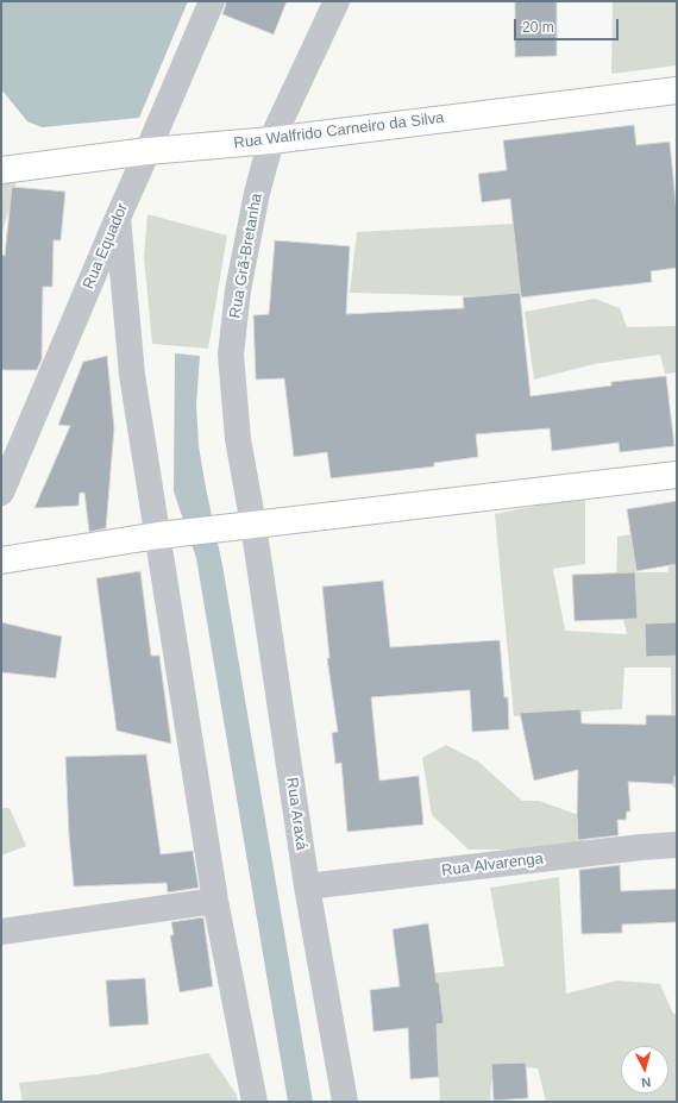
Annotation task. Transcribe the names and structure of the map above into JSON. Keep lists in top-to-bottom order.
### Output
{
  "streets": {
    "main road": ["Rua Walfrido Carneiro da Silva"],
    "street": [
      "Rua Equador",
      "Rua Grã-Bretanha",
      "Rua Araxá",
      "Rua Alvarenga"
    ]
  },
  "crossings": [
    ["Rua Walfrido Carneiro da Silva", "Rua Equador"],
    ["Rua Walfrido Carneiro da Silva", "Rua Grã-Bretanha"],
    ["Rua Grã-Bretanha", "Rua Araxá"],
    ["Rua Araxá", "Rua Alvarenga"]
  ],
  "scale_bar": "20 m",
  "north": "bottom"
}
